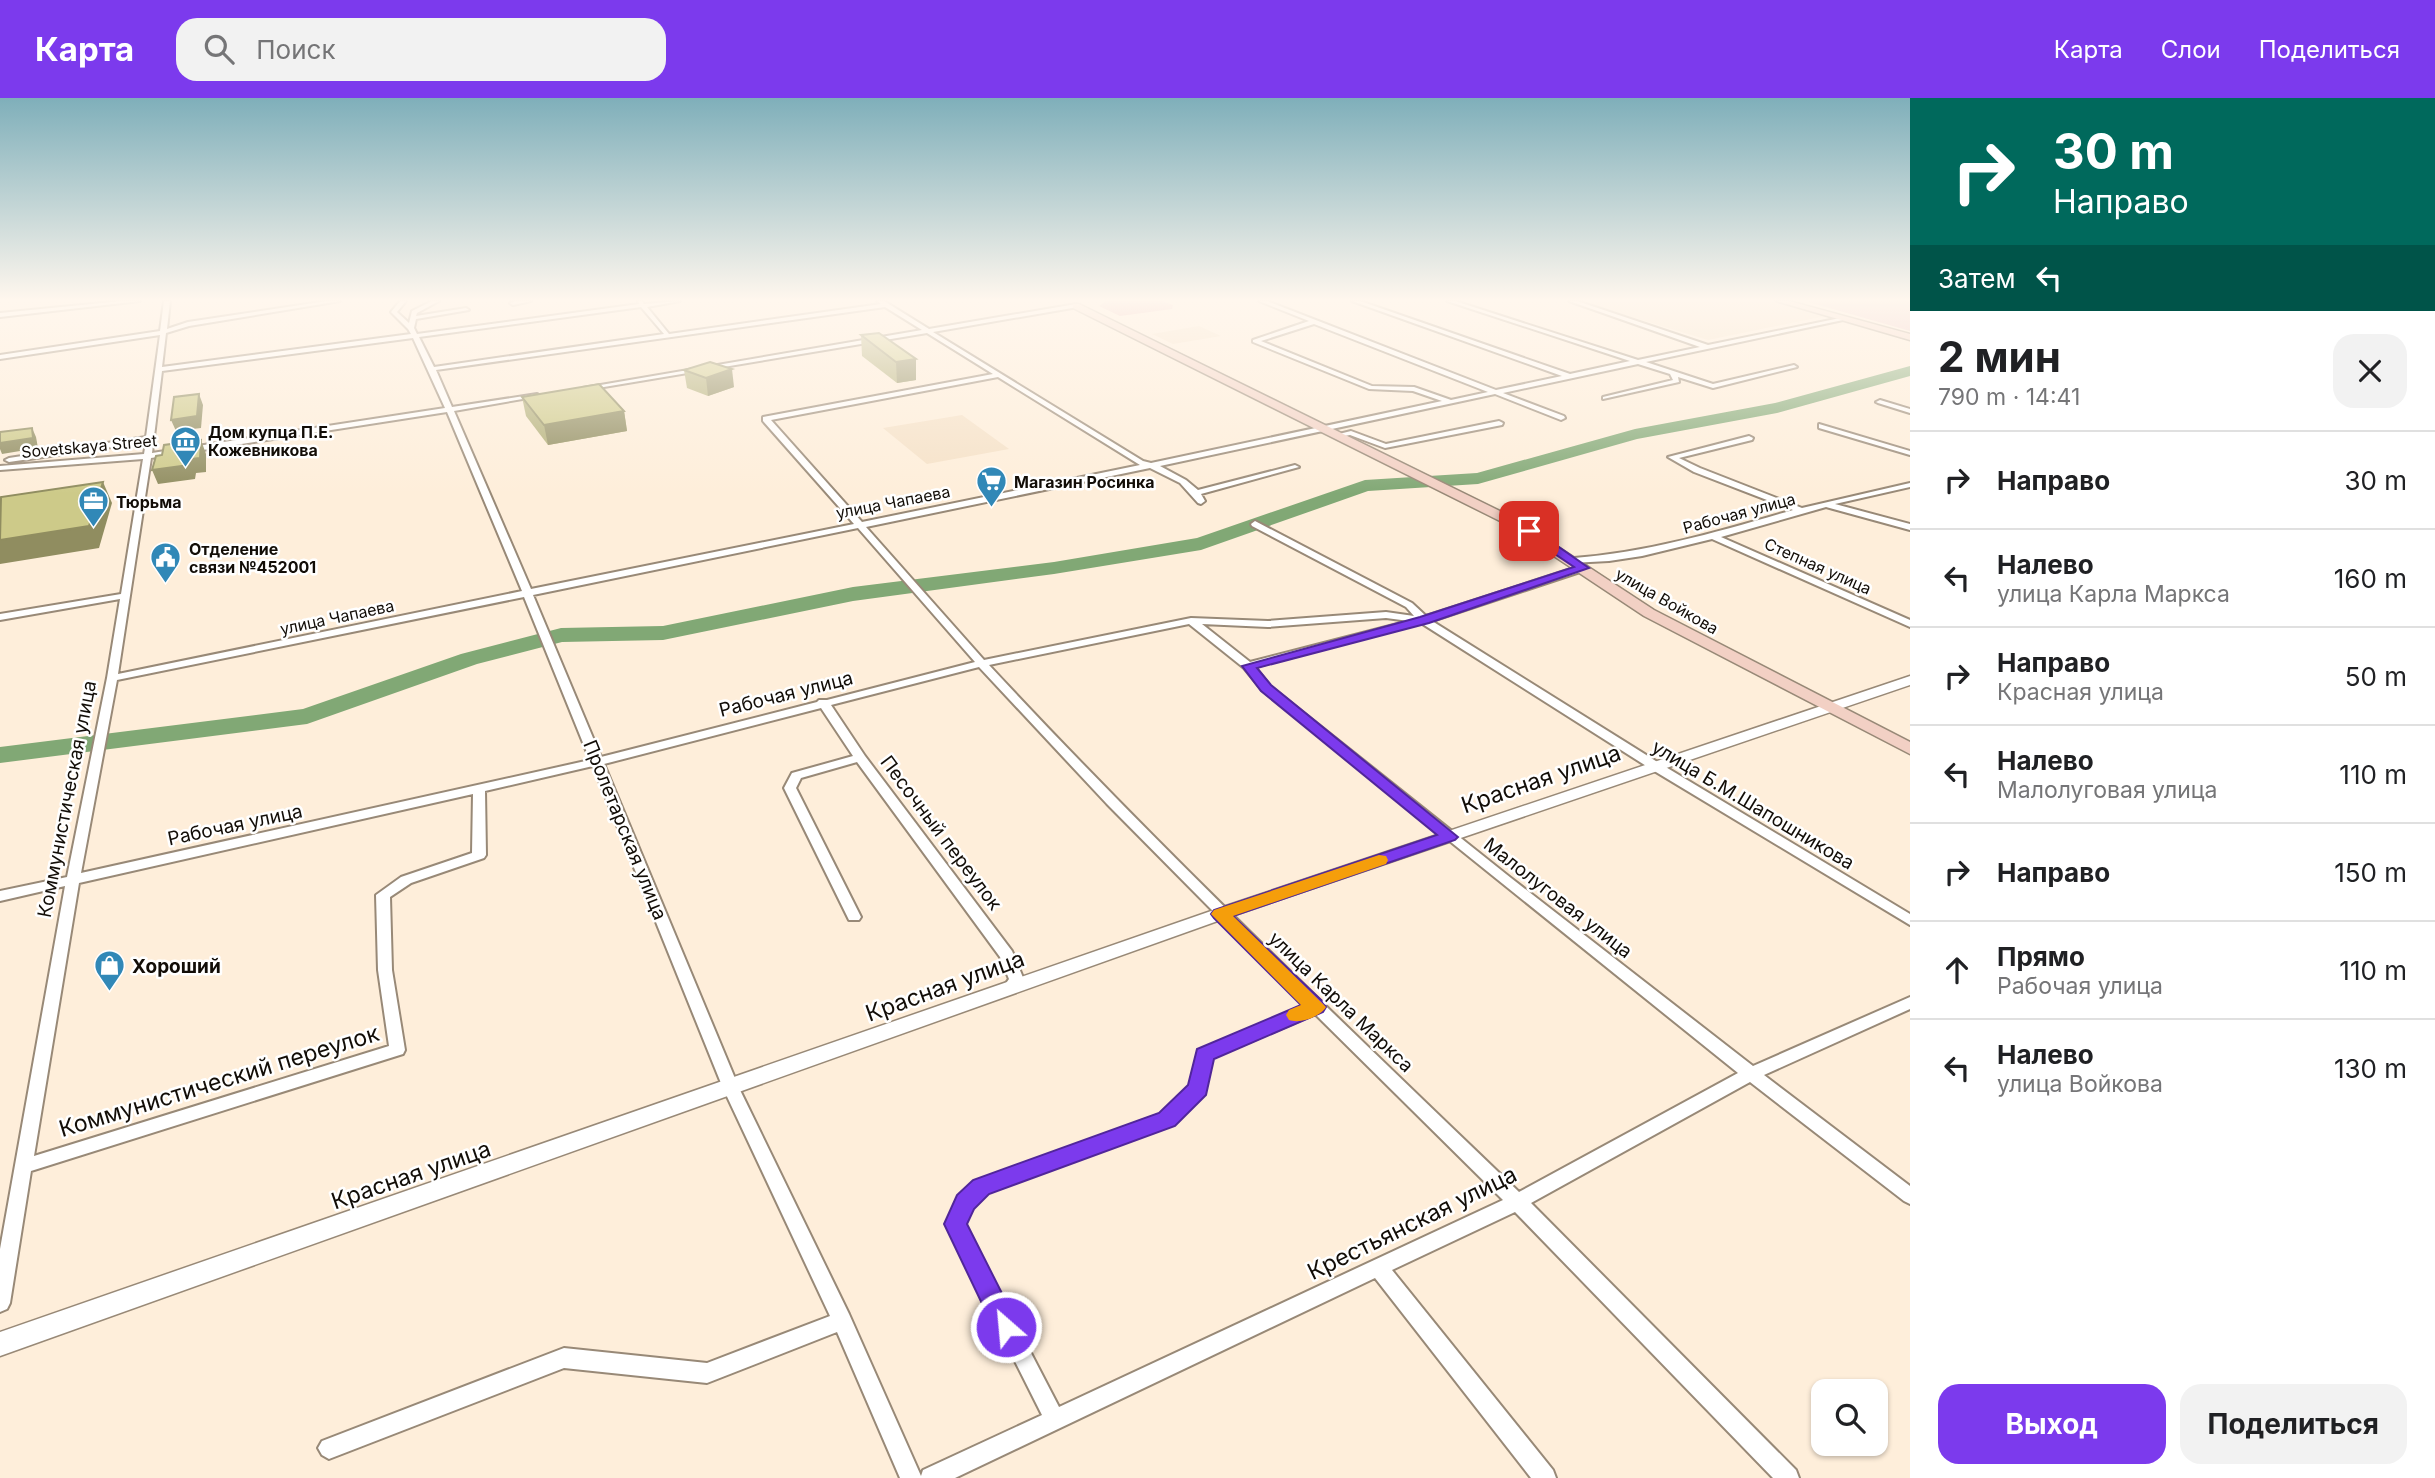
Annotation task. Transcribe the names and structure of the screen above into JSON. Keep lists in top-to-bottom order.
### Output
{
  "streets": {
    "main road": ["улица Войкова"],
    "street": [
      "Sovetskaya Street",
      "улица Чапаева",
      "Рабочая улица",
      "Степная улица",
      "Красная улица",
      "Коммунистическая улица",
      "улица Б.М.Шапошникова",
      "Пролетарская улица",
      "Песочный переулок",
      "Малолуговая улица",
      "улица Карла Маркса",
      "Коммунистический переулок",
      "Крестьянская улица"
    ]
  },
  "crossings": [
    ["Sovetskaya Street", "Коммунистическая улица"],
    ["Sovetskaya Street", "Пролетарская улица"],
    ["улица Чапаева", "улица Войкова"],
    ["улица Чапаева", "Коммунистическая улица"],
    ["улица Чапаева", "Пролетарская улица"],
    ["улица Чапаева", "улица Карла Маркса"],
    ["Рабочая улица", "Степная улица"],
    ["Рабочая улица", "улица Войкова"],
    ["Рабочая улица", "Коммунистическая улица"],
    ["Рабочая улица", "улица Б.М.Шапошникова"],
    ["Рабочая улица", "Пролетарская улица"],
    ["Рабочая улица", "Песочный переулок"],
    ["Рабочая улица", "Малолуговая улица"],
    ["Рабочая улица", "улица Карла Маркса"],
    ["Рабочая улица", "Коммунистический переулок"],
    ["улица Войкова", "Красная улица"],
    ["Красная улица", "улица Б.М.Шапошникова"],
    ["Красная улица", "Пролетарская улица"],
    ["Красная улица", "Песочный переулок"],
    ["Красная улица", "Малолуговая улица"],
    ["Красная улица", "улица Карла Маркса"],
    ["Коммунистическая улица", "Коммунистический переулок"],
    ["Малолуговая улица", "Крестьянская улица"],
    ["улица Карла Маркса", "Крестьянская улица"]
  ],
  "places": {
    "museum": ["Дом купца П.Е. Кожевникова"],
    "supermarket": ["Магазин Росинка"],
    "office": ["Тюрьма"],
    "public building": ["Отделение связи №452001"],
    "shop": ["Хороший"]
  },
  "page": {
    "header": "Карта",
    "search": "Поиск",
    "nav": ["Карта", "Слои", "Поделиться"],
    "turn": ["30 m", "Направо"],
    "then": "Затем",
    "heading": ["2 мин", "790 m · 14:41"],
    "list": [
      {
        "name": "Направо",
        "value": "30 m"
      },
      {
        "name": "Налево",
        "note": "улица Карла Маркса",
        "value": "160 m"
      },
      {
        "name": "Направо",
        "note": "Красная улица",
        "value": "50 m"
      },
      {
        "name": "Налево",
        "note": "Малолуговая улица",
        "value": "110 m"
      },
      {
        "name": "Направо",
        "value": "150 m"
      },
      {
        "name": "Прямо",
        "note": "Рабочая улица",
        "value": "110 m"
      },
      {
        "name": "Налево",
        "note": "улица Войкова",
        "value": "130 m"
      }
    ],
    "buttons": ["Выход", "Поделиться"]
  }
}
